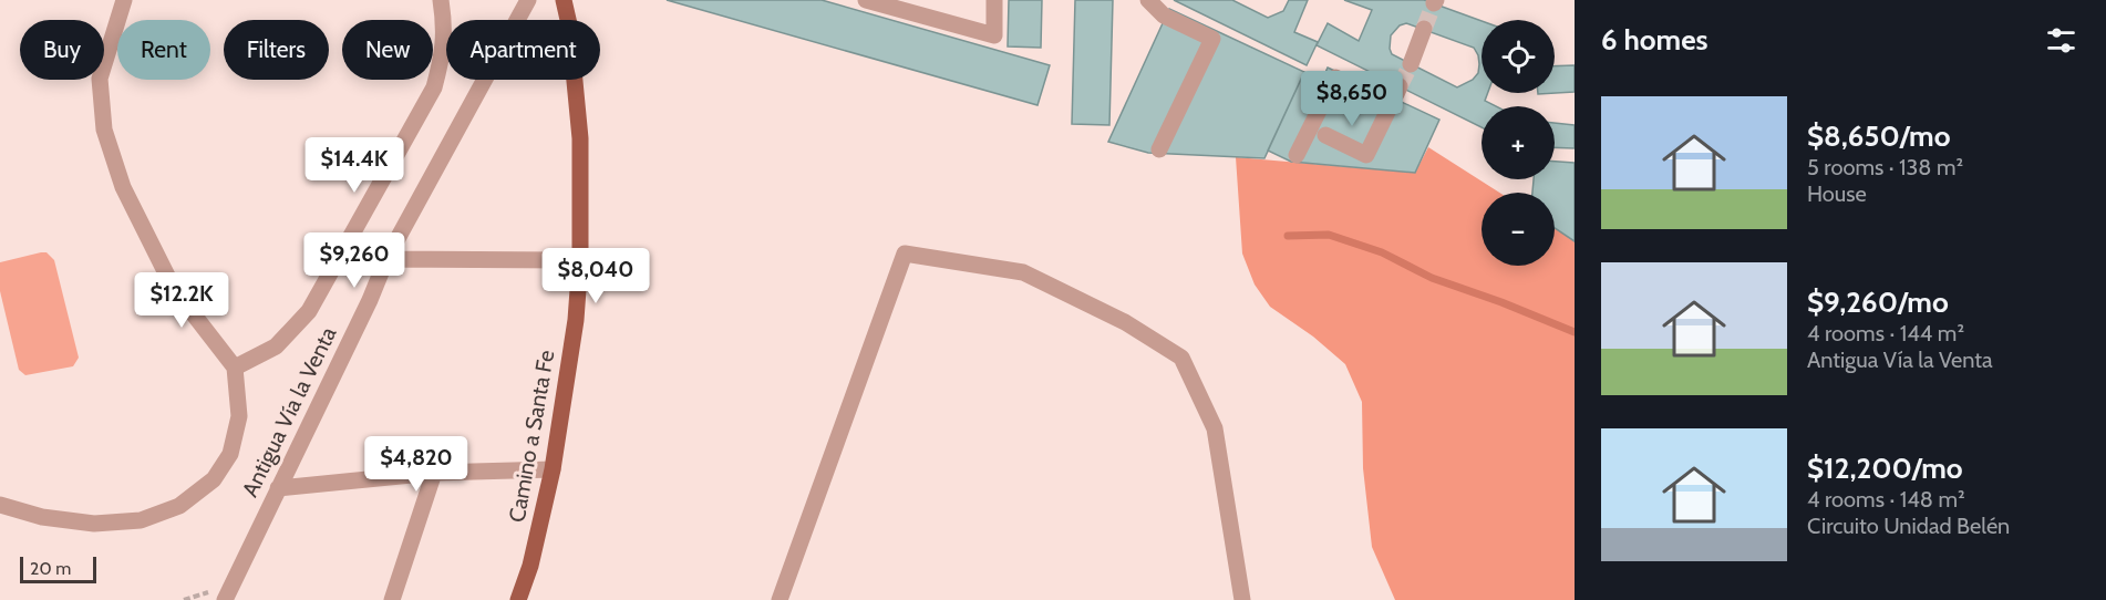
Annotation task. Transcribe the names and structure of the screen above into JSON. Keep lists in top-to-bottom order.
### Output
{
  "streets": {
    "main road": ["Camino a Santa Fe"],
    "street": ["Antigua Vía la Venta"]
  },
  "scale_bar": "20 m",
  "page": {
    "heading": "6 homes",
    "map_buttons": ["+", "−"],
    "chip": [
      "Buy",
      "Rent",
      "Filters",
      "New",
      "Apartment"
    ],
    "price": [
      "$8,650",
      "$14.4K",
      "$9,260",
      "$8,040",
      "$12.2K",
      "$4,820"
    ],
    "list": [
      {
        "name": "$8,650/mo",
        "note": "5 rooms · 138 m² · House"
      },
      {
        "name": "$9,260/mo",
        "note": "4 rooms · 144 m² · Antigua Vía la Venta"
      },
      {
        "name": "$12,200/mo",
        "note": "4 rooms · 148 m² · Circuito Unidad Belén"
      }
    ],
    "scale": "20 m"
  }
}
